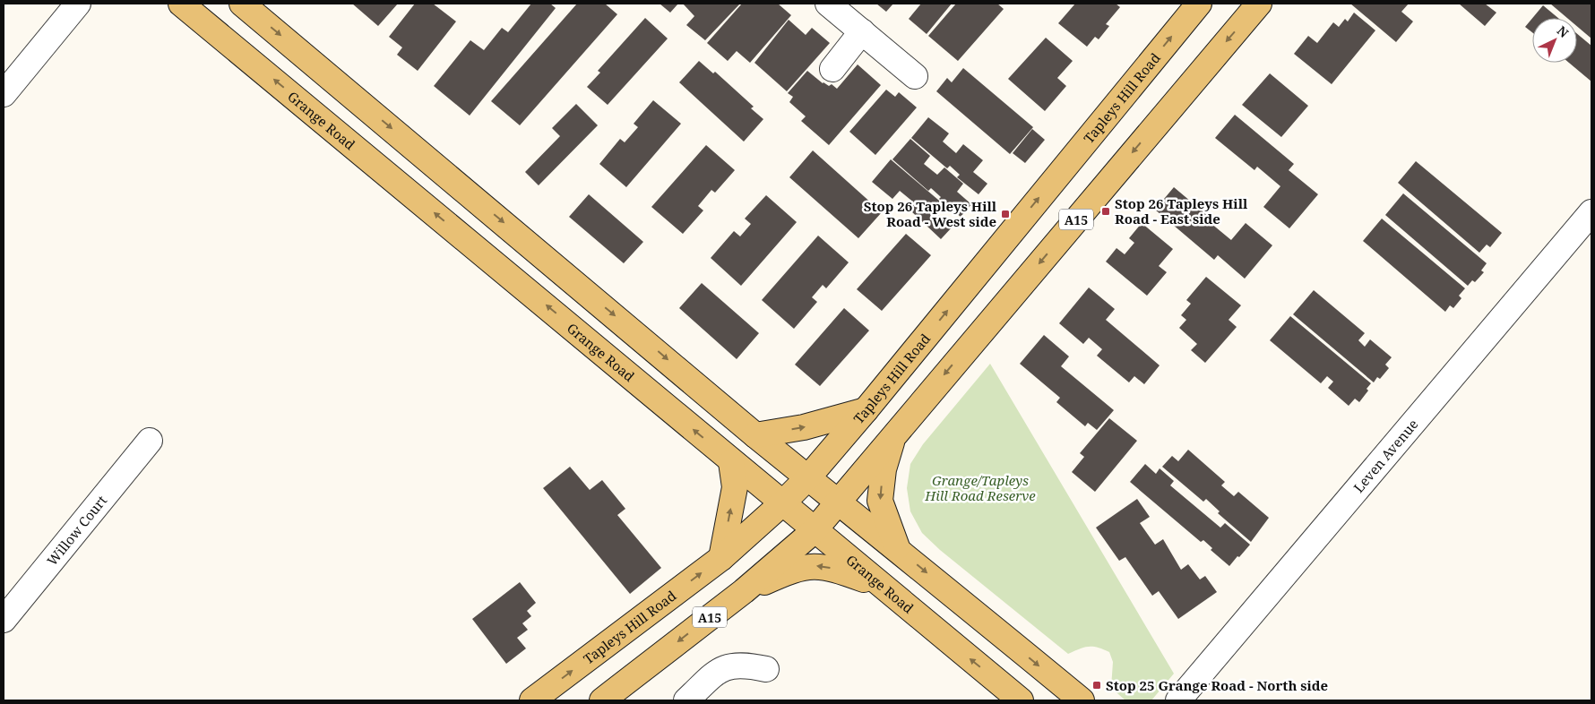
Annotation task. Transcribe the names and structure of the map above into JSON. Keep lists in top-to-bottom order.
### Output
{
  "streets": {
    "main road": ["Tapleys Hill Road", "Grange Road", "A15"],
    "street": ["Leven Avenue", "Willow Court"]
  },
  "crossings": [
    ["Tapleys Hill Road", "Grange Road"],
    ["Grange Road", "A15"]
  ],
  "parks": ["Grange/Tapleys Hill Road Reserve"],
  "places": {
    "transit": ["Stop 26 Tapleys Hill Road - East side", "Stop 26 Tapleys Hill Road - West side", "Stop 25 Grange Road - North side"]
  },
  "north": "top right"
}
